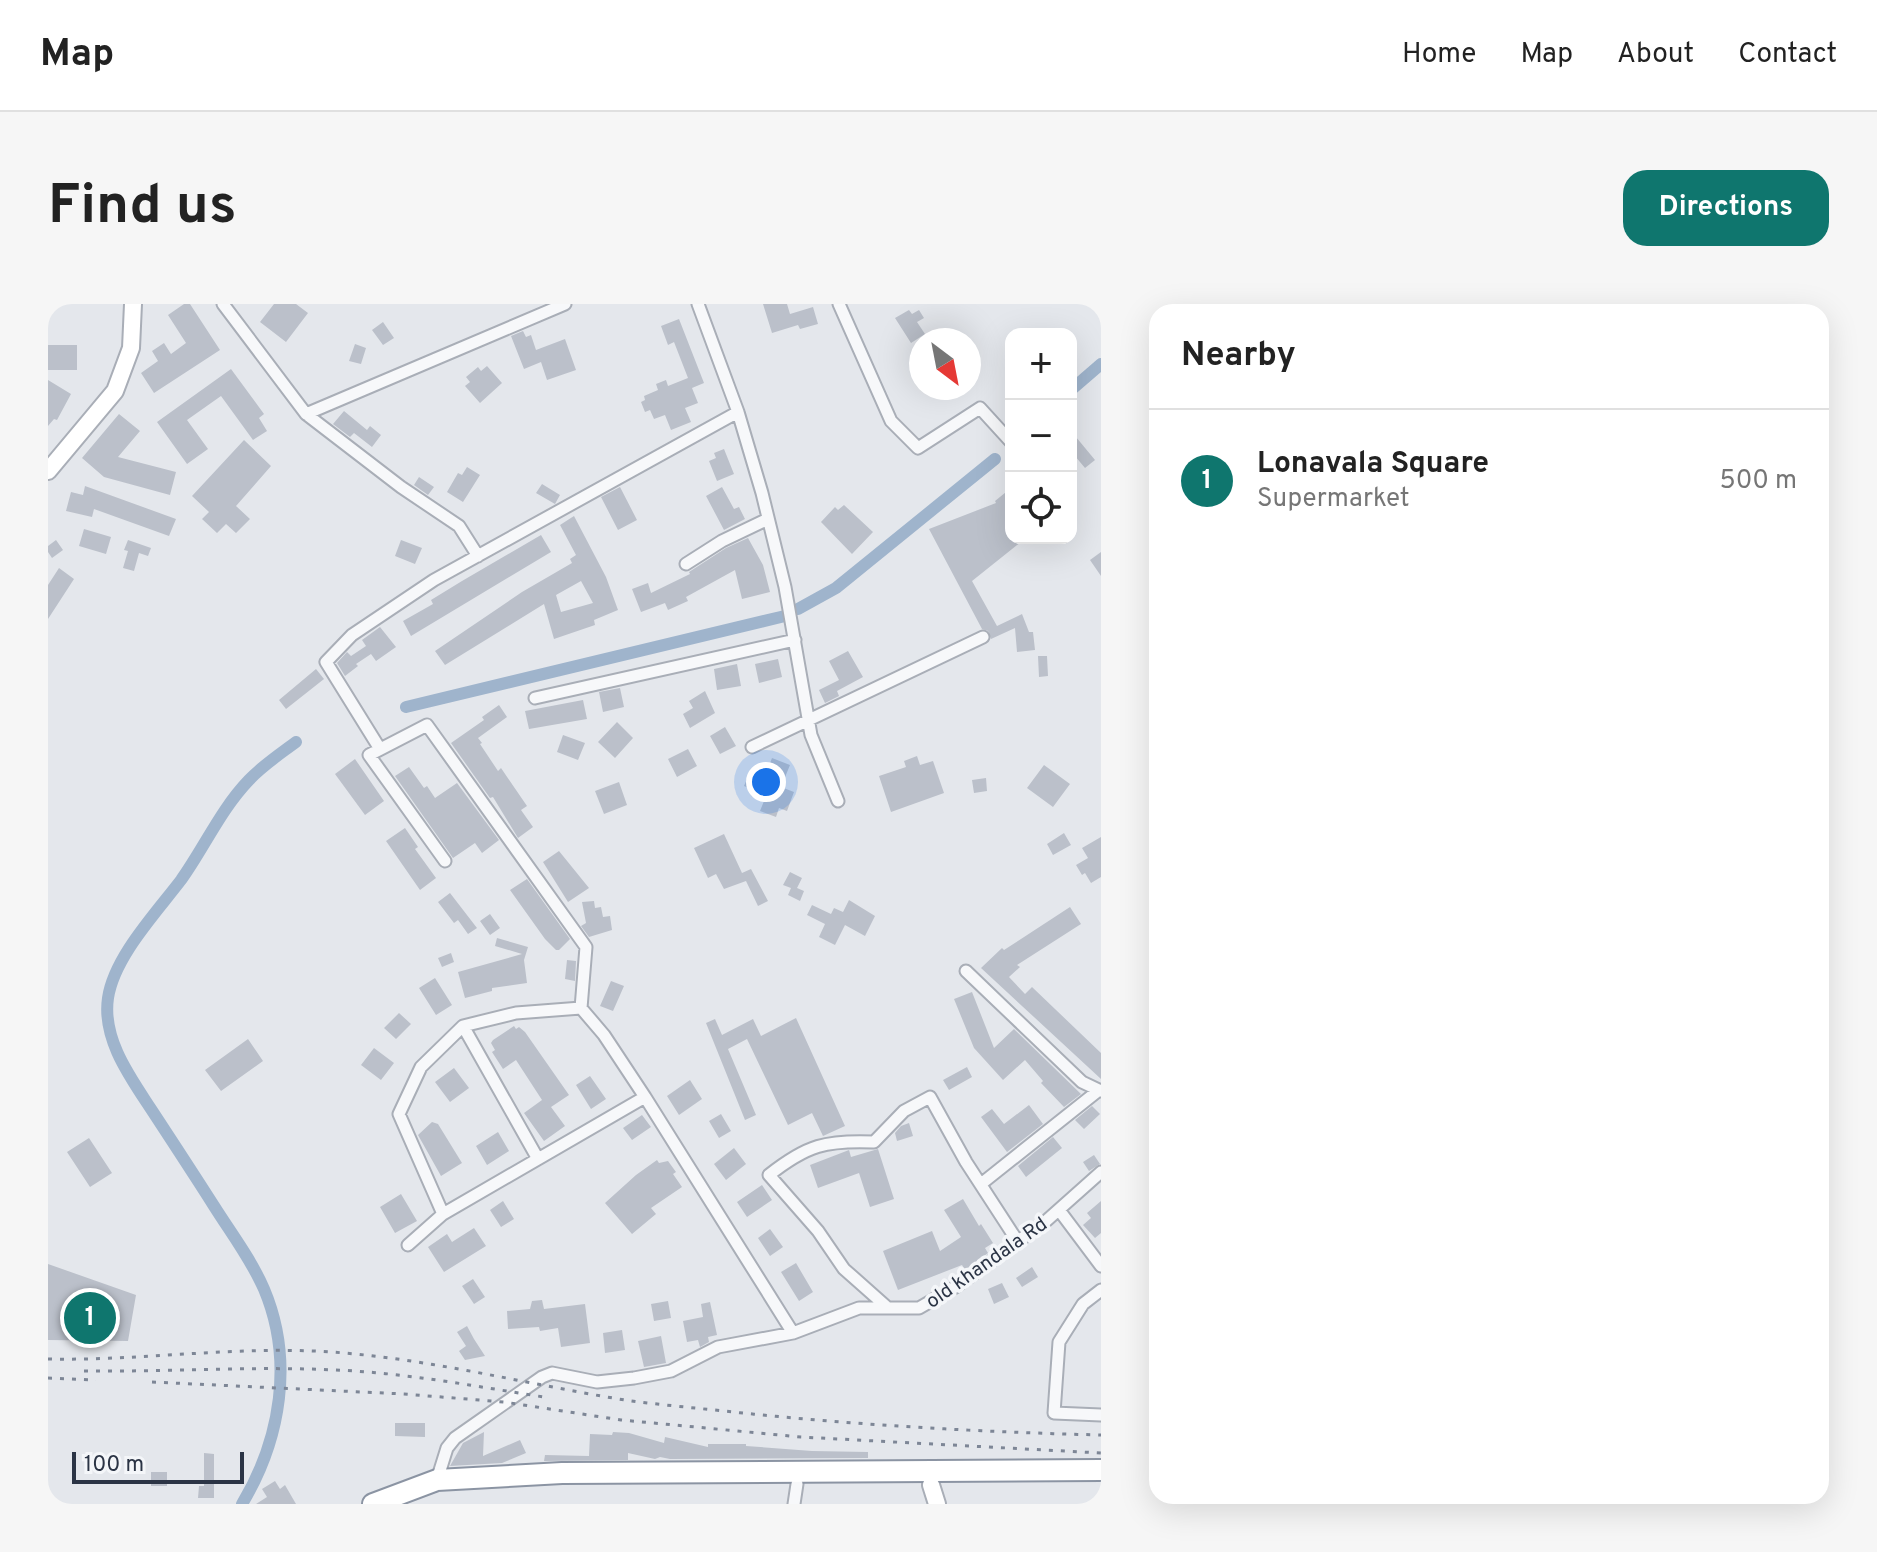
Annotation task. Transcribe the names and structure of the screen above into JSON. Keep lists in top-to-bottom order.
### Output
{
  "streets": {
    "street": ["old khandala Rd"]
  },
  "scale_bar": "100 m",
  "north": "bottom right",
  "page": {
    "header": "Map",
    "nav": [
      "Home",
      "Map",
      "About",
      "Contact"
    ],
    "buttons": "Directions",
    "title": "Find us",
    "heading": "Nearby",
    "map_buttons": ["+", "−"],
    "list": [
      {
        "mark": "1",
        "name": "Lonavala Square",
        "note": "Supermarket",
        "value": "500 m"
      }
    ],
    "pins": "1",
    "scale": "100 m"
  }
}
